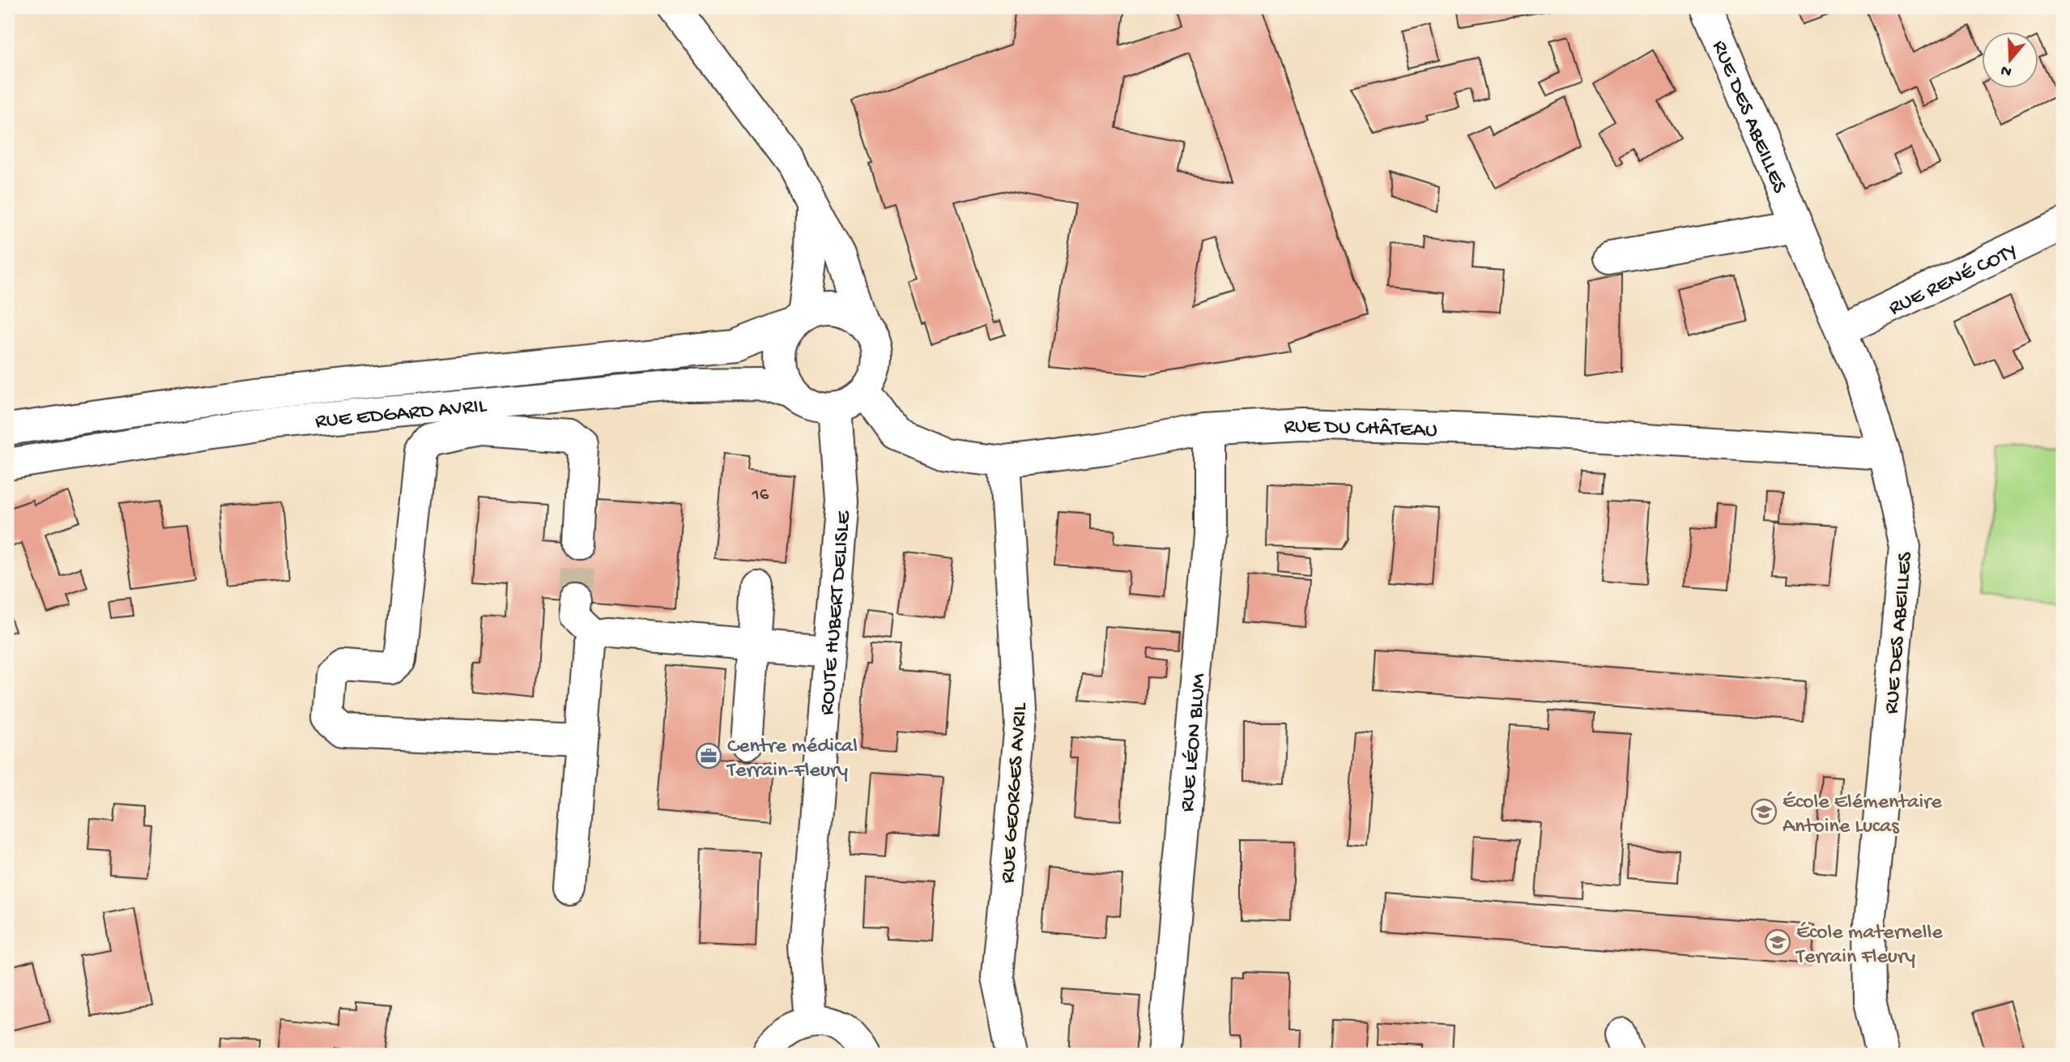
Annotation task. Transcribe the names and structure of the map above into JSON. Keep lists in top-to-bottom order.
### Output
{
  "streets": {
    "street": [
      "RUE DES ABEILLES",
      "RUE RENÉ COTY",
      "RUE EDGARD AVRIL",
      "RUE DU CHÂTEAU",
      "ROUTE HUBERT DELISLE",
      "RUE LÉON BLUM",
      "RUE GEORGES AVRIL"
    ]
  },
  "crossings": [
    ["RUE DES ABEILLES", "RUE RENÉ COTY"],
    ["RUE DES ABEILLES", "RUE DU CHÂTEAU"],
    ["RUE EDGARD AVRIL", "RUE DU CHÂTEAU"],
    ["RUE EDGARD AVRIL", "ROUTE HUBERT DELISLE"],
    ["RUE DU CHÂTEAU", "ROUTE HUBERT DELISLE"],
    ["RUE DU CHÂTEAU", "RUE LÉON BLUM"],
    ["RUE DU CHÂTEAU", "RUE GEORGES AVRIL"]
  ],
  "places": {
    "office": ["Centre médical Terrain-Fleury"],
    "school or university": ["École Elémentaire Antoine Lucas", "École maternelle Terrain Fleury"]
  },
  "house_numbers": ["16"],
  "north": "bottom"
}
